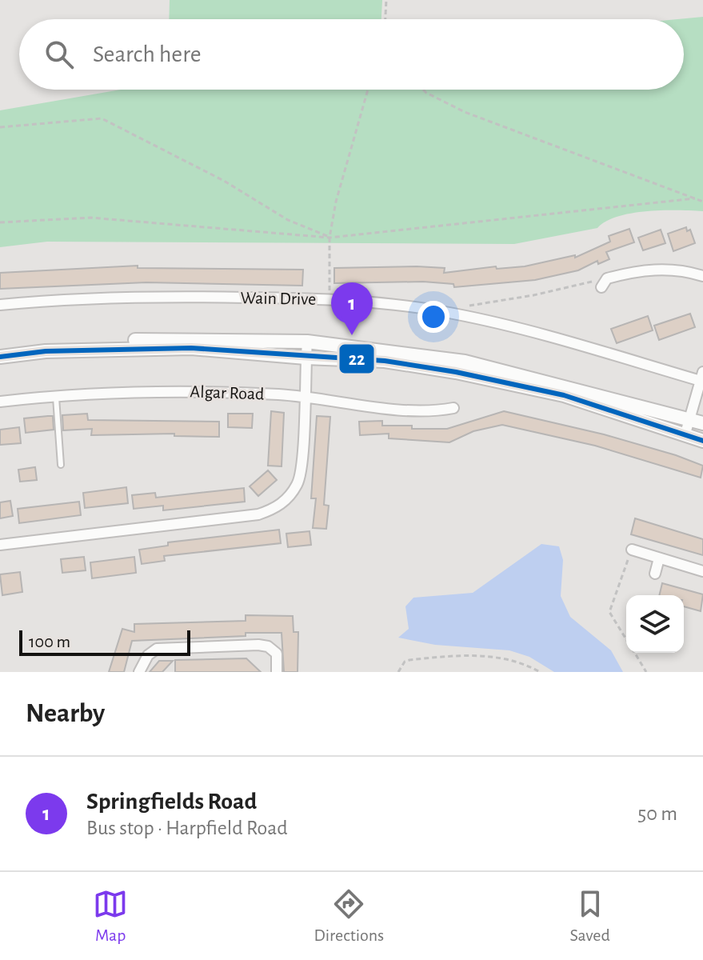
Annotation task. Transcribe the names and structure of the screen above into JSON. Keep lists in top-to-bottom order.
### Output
{
  "streets": {
    "street": ["Wain Drive", "Algar Road"]
  },
  "lines": ["transit line 22"],
  "scale_bar": "100 m",
  "page": {
    "search": "Search here",
    "pins": "1",
    "scale": "100 m",
    "heading": "Nearby",
    "list": [
      {
        "mark": "1",
        "name": "Springfields Road",
        "note": "Bus stop · Harpfield Road",
        "value": "50 m"
      }
    ],
    "nav": ["Map", "Directions", "Saved"]
  }
}
